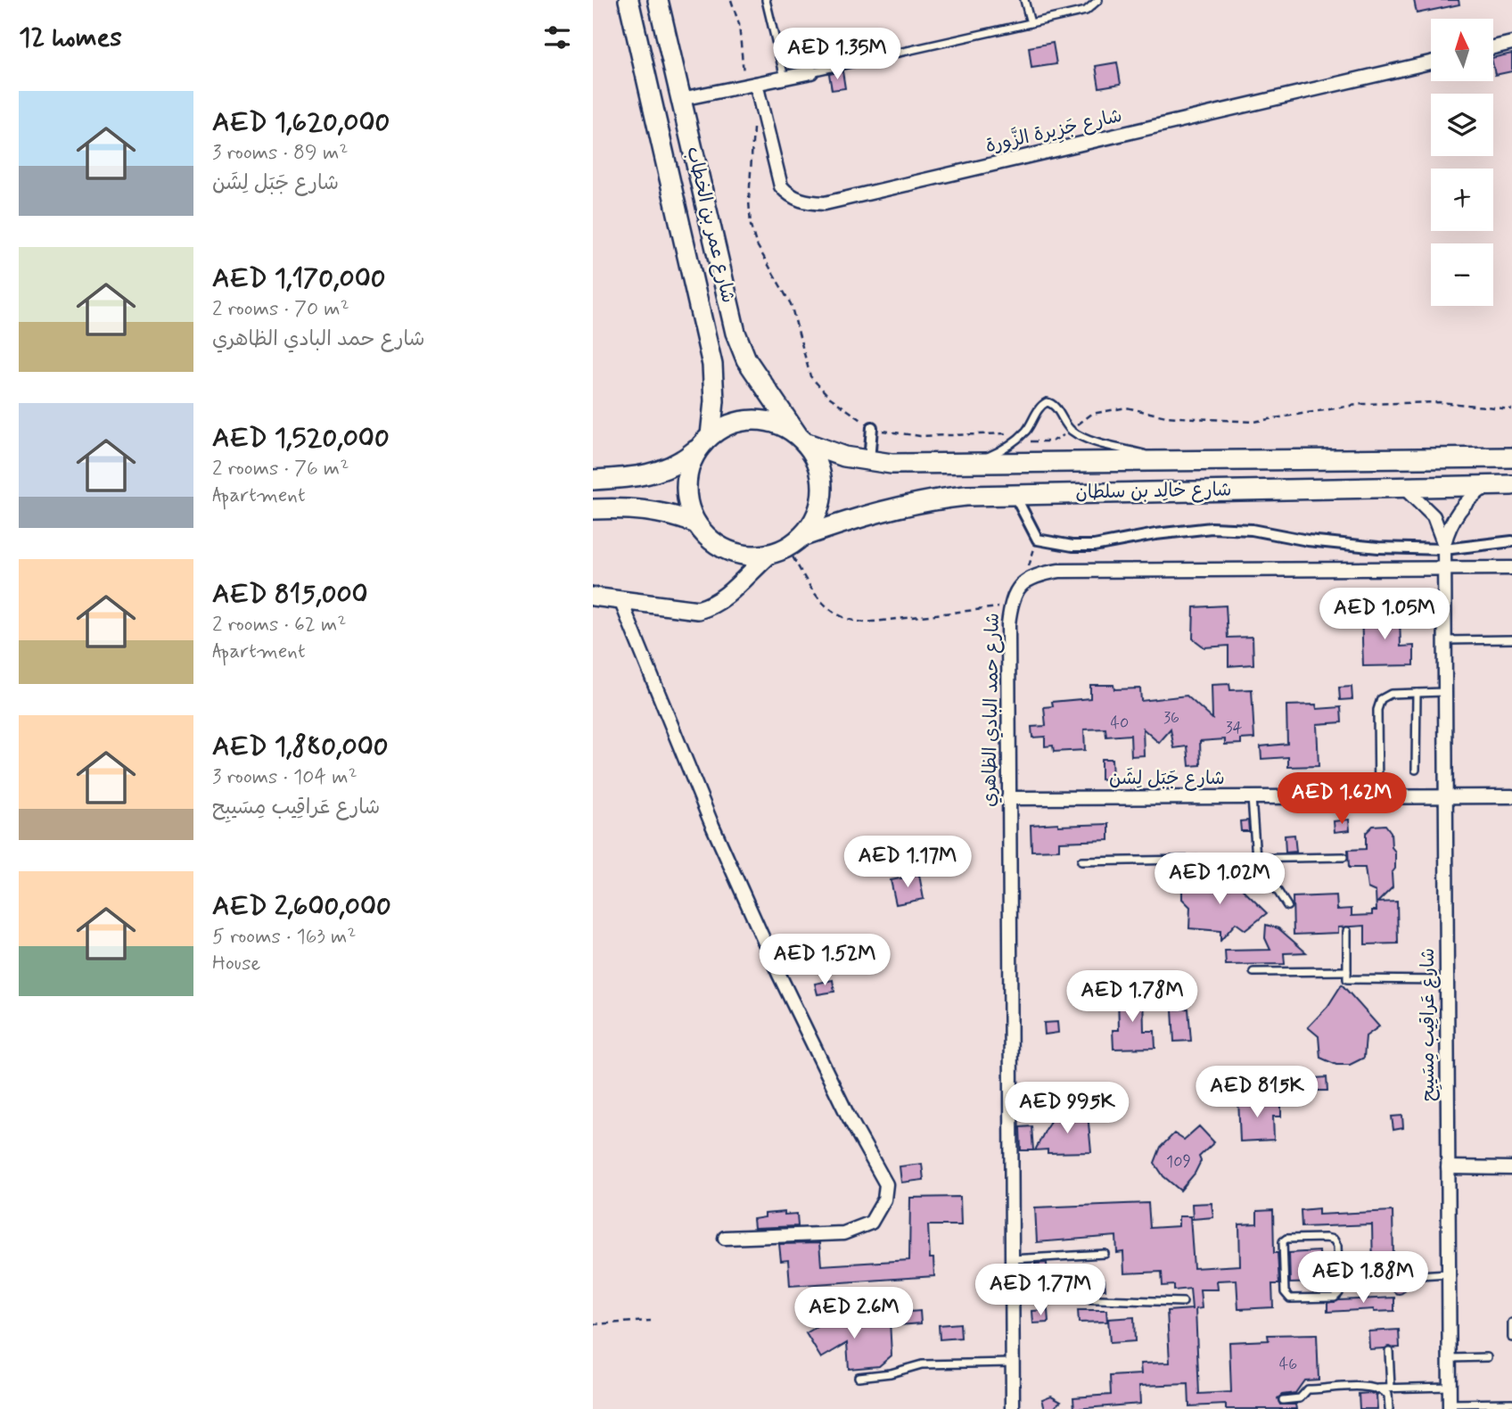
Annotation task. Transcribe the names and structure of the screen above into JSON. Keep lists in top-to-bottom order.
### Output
{
  "streets": {
    "main road": ["شارع عمر بن الخطاب", "شارع خالِد بن سلطان"],
    "street": [
      "شارع جَزِيرة الزَّورة",
      "شارع حمد البادي الظاهري",
      "شارع جَبَل لِشَن",
      "شارع عَراقِيب مِسَيبِح"
    ]
  },
  "crossings": [
    ["شارع عمر بن الخطاب", "شارع خالِد بن سلطان"],
    ["شارع خالِد بن سلطان", "شارع عَراقِيب مِسَيبِح"],
    ["شارع حمد البادي الظاهري", "شارع جَبَل لِشَن"],
    ["شارع جَبَل لِشَن", "شارع عَراقِيب مِسَيبِح"]
  ],
  "house_numbers": [
    "36",
    "40",
    "34",
    "109",
    "46"
  ],
  "north": "top",
  "page": {
    "heading": "12 homes",
    "map_buttons": ["+", "−"],
    "price": [
      "AED 1.35M",
      "AED 1.05M",
      "AED 1.62M",
      "AED 1.17M",
      "AED 1.02M",
      "AED 1.52M",
      "AED 1.78M",
      "AED 815K",
      "AED 995K",
      "AED 1.88M",
      "AED 1.77M",
      "AED 2.6M"
    ],
    "list": [
      {
        "name": "AED 1,620,000",
        "note": "3 rooms · 89 m² · شارع جَبَل لِشَن"
      },
      {
        "name": "AED 1,170,000",
        "note": "2 rooms · 70 m² · شارع حمد البادي الظاهري"
      },
      {
        "name": "AED 1,520,000",
        "note": "2 rooms · 76 m² · Apartment"
      },
      {
        "name": "AED 815,000",
        "note": "2 rooms · 62 m² · Apartment"
      },
      {
        "name": "AED 1,880,000",
        "note": "3 rooms · 104 m² · شارع عَراقِيب مِسَيبِح"
      },
      {
        "name": "AED 2,600,000",
        "note": "5 rooms · 163 m² · House"
      }
    ]
  }
}
